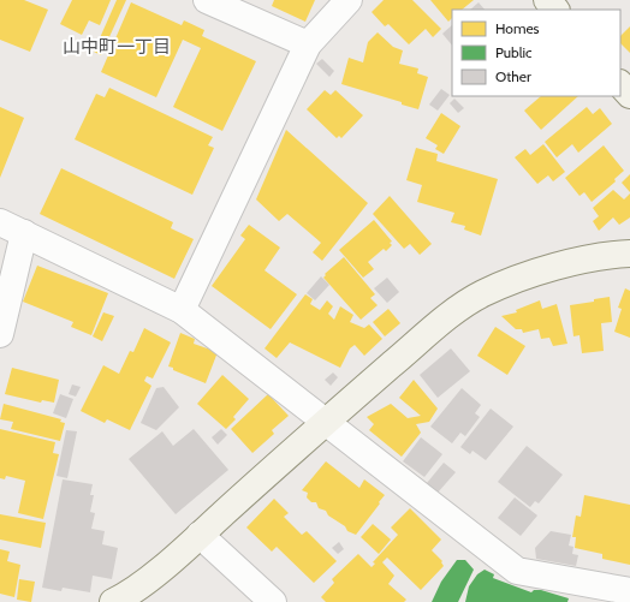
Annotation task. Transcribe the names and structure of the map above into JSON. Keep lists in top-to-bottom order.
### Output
{
  "districts": ["山中町一丁目"],
  "legend": ["Homes", "Public", "Other"]
}
